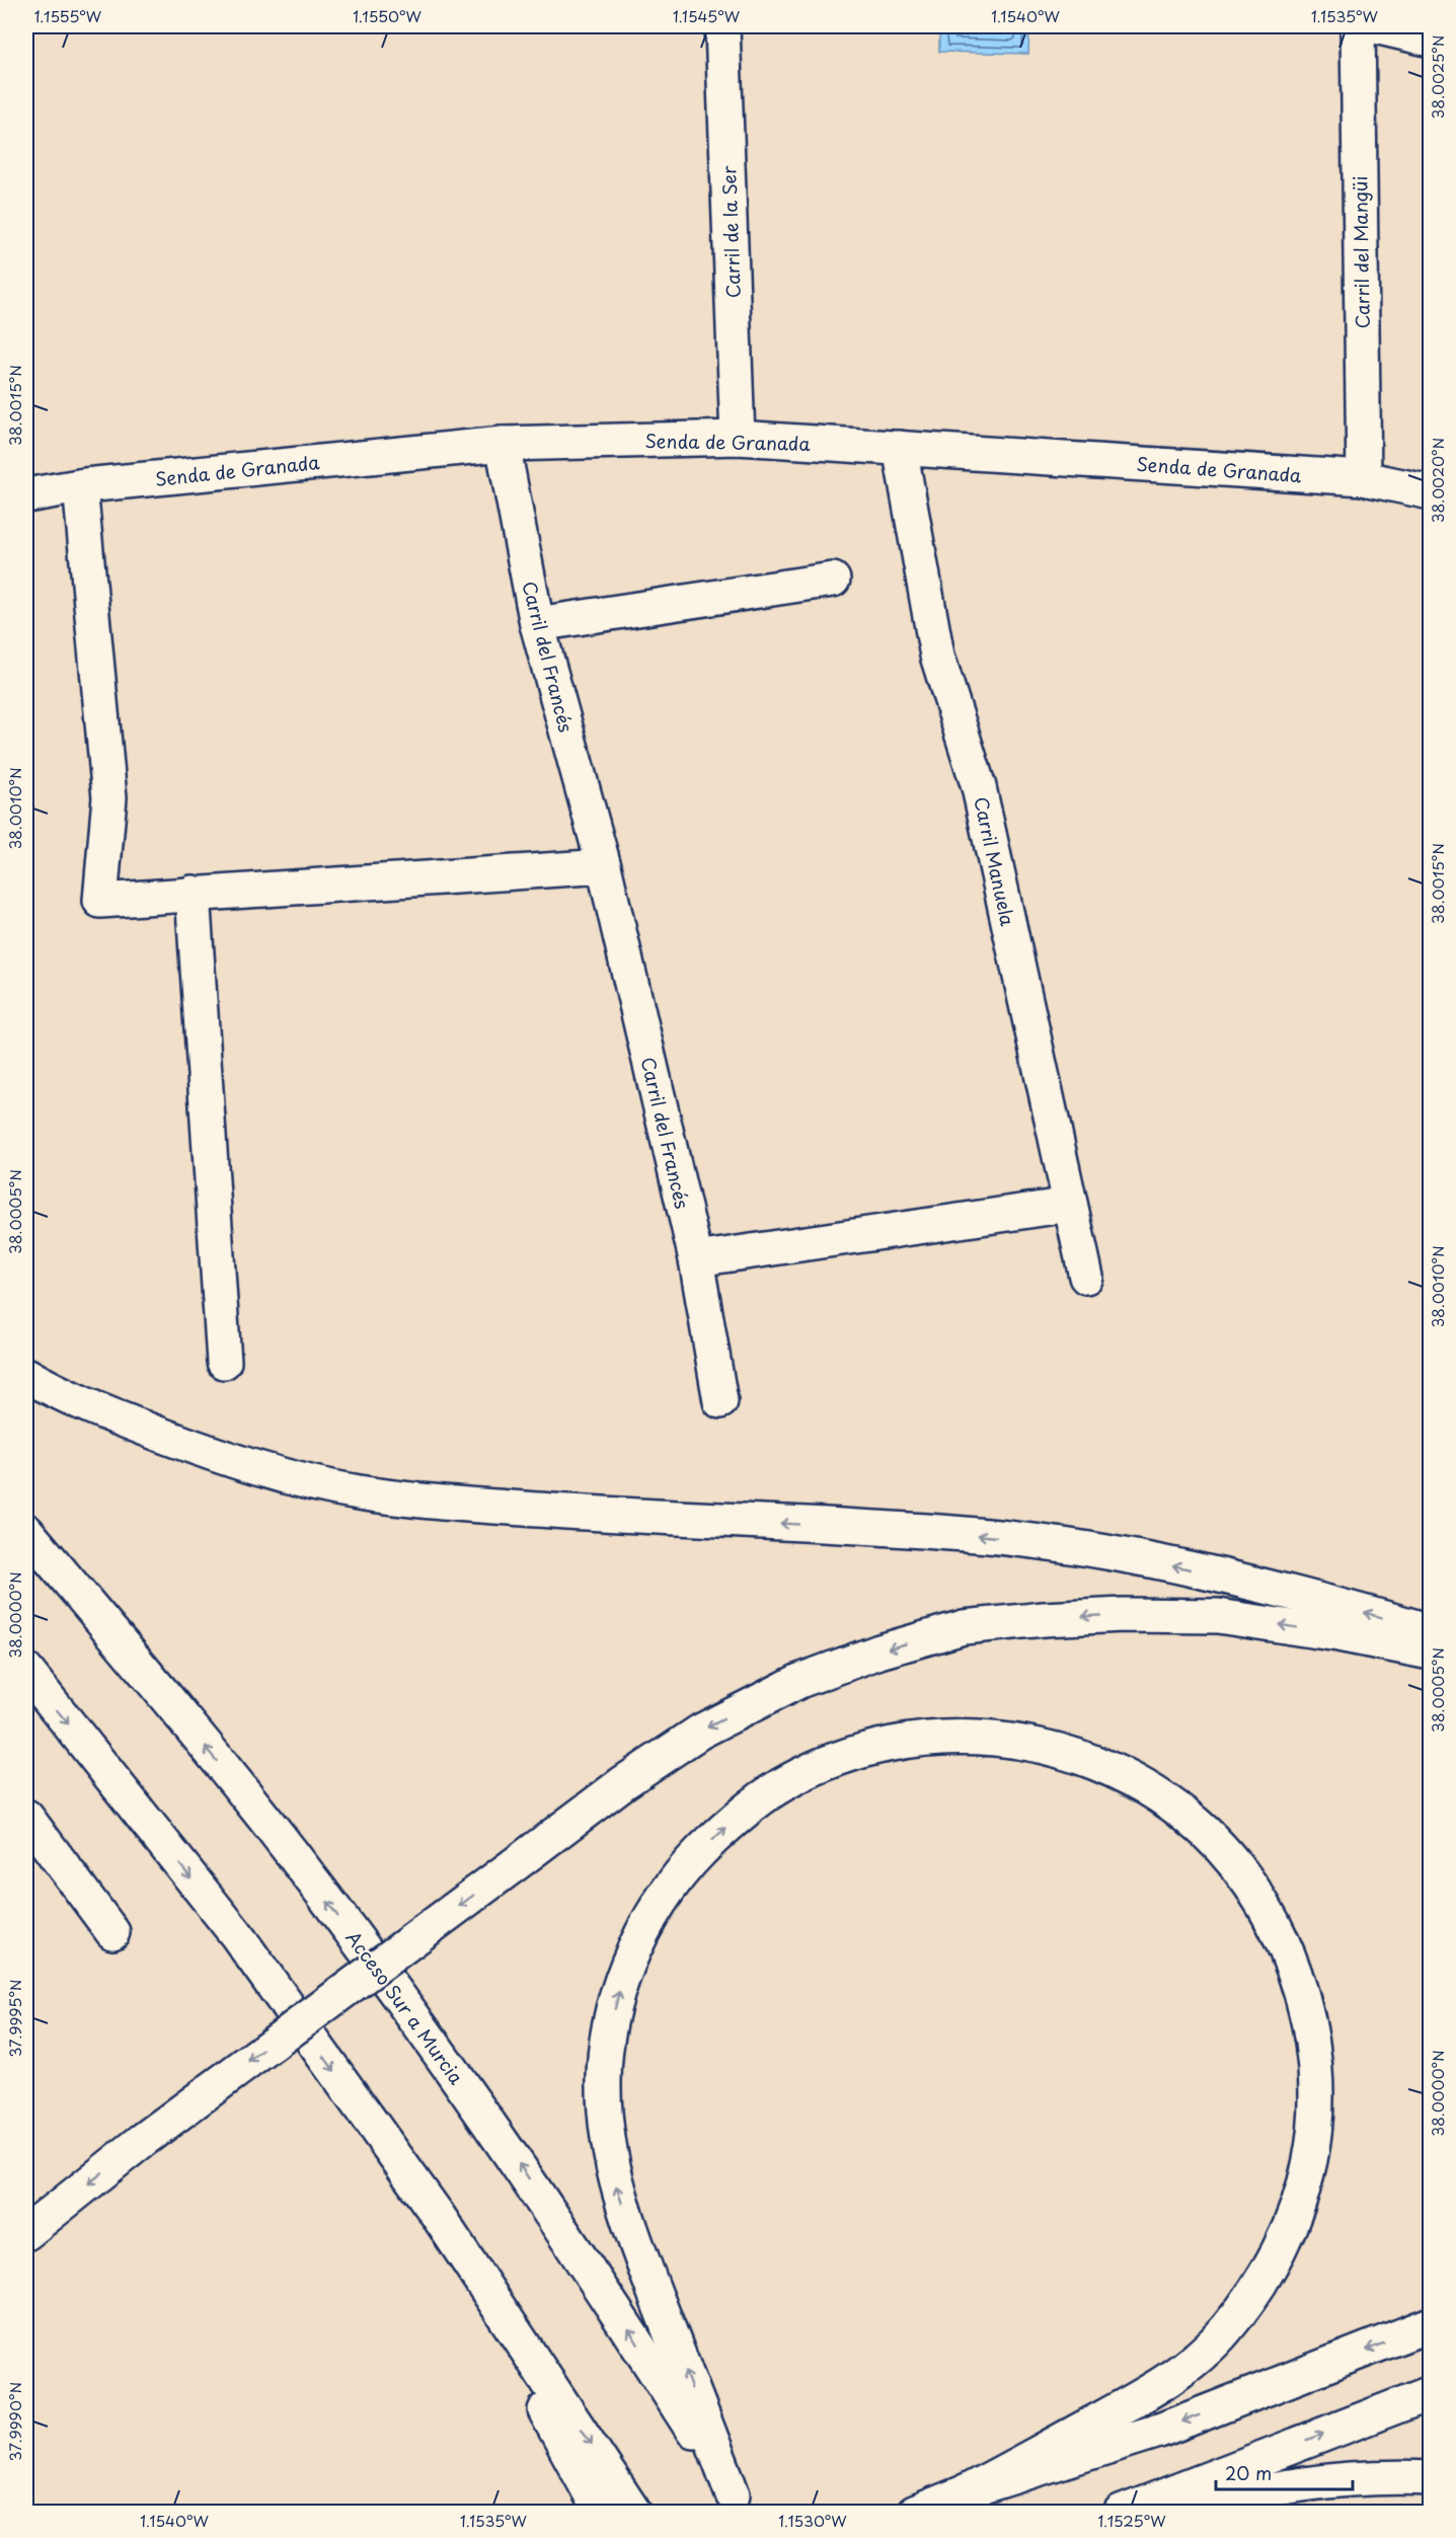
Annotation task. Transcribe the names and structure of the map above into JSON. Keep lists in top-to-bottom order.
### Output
{
  "streets": {
    "main road": [
      "Carril de la Ser",
      "Carril del Mangüi",
      "Senda de Granada",
      "Carril del Francés",
      "Carril Manuela",
      "Acceso Sur a Murcia"
    ]
  },
  "crossings": [
    ["Carril de la Ser", "Senda de Granada"],
    ["Carril del Mangüi", "Senda de Granada"],
    ["Senda de Granada", "Carril del Francés"],
    ["Senda de Granada", "Carril Manuela"]
  ],
  "scale_bar": "20 m",
  "coordinates": [
    "1.1555°W",
    "1.1550°W",
    "1.1545°W",
    "1.1540°W",
    "1.1535°W",
    "38.0025°N",
    "38.0015°N",
    "38.0020°N",
    "38.0010°N",
    "38.0005°N",
    "38.0000°N",
    "37.9995°N",
    "37.9990°N",
    "1.1530°W",
    "1.1525°W"
  ]
}
